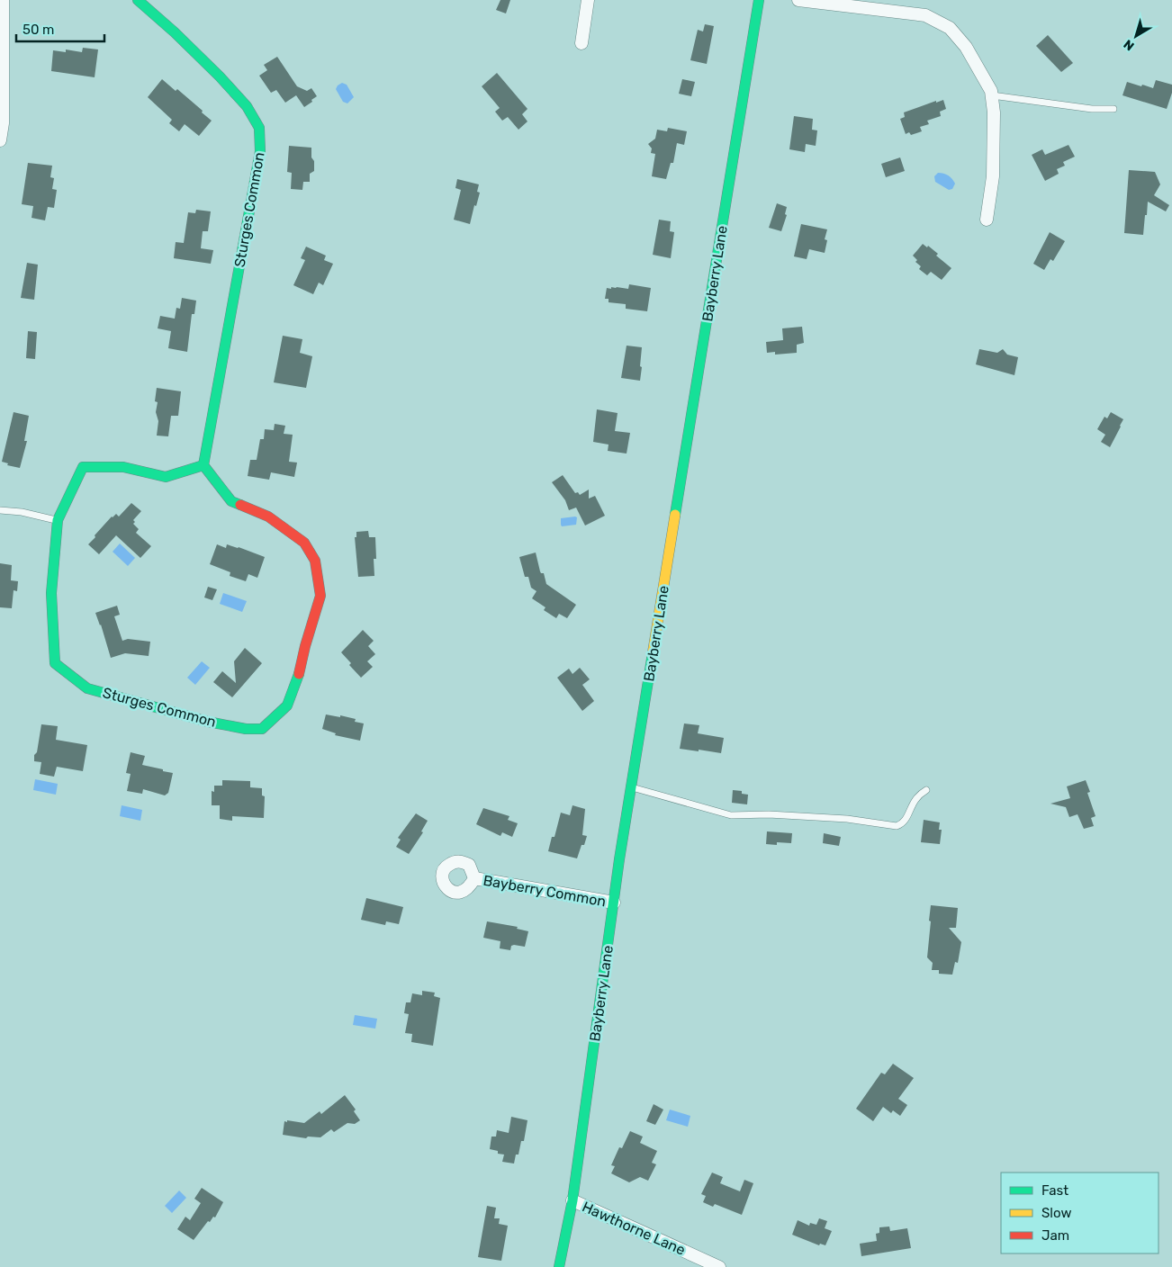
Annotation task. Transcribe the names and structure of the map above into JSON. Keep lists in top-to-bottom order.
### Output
{
  "streets": {
    "street": [
      "Sturges Common",
      "Bayberry Lane",
      "Bayberry Common",
      "Hawthorne Lane"
    ]
  },
  "crossings": [
    ["Bayberry Lane", "Bayberry Common"],
    ["Bayberry Lane", "Hawthorne Lane"]
  ],
  "legend": ["Fast", "Slow", "Jam"],
  "scale_bar": "50 m",
  "north": "bottom left"
}
